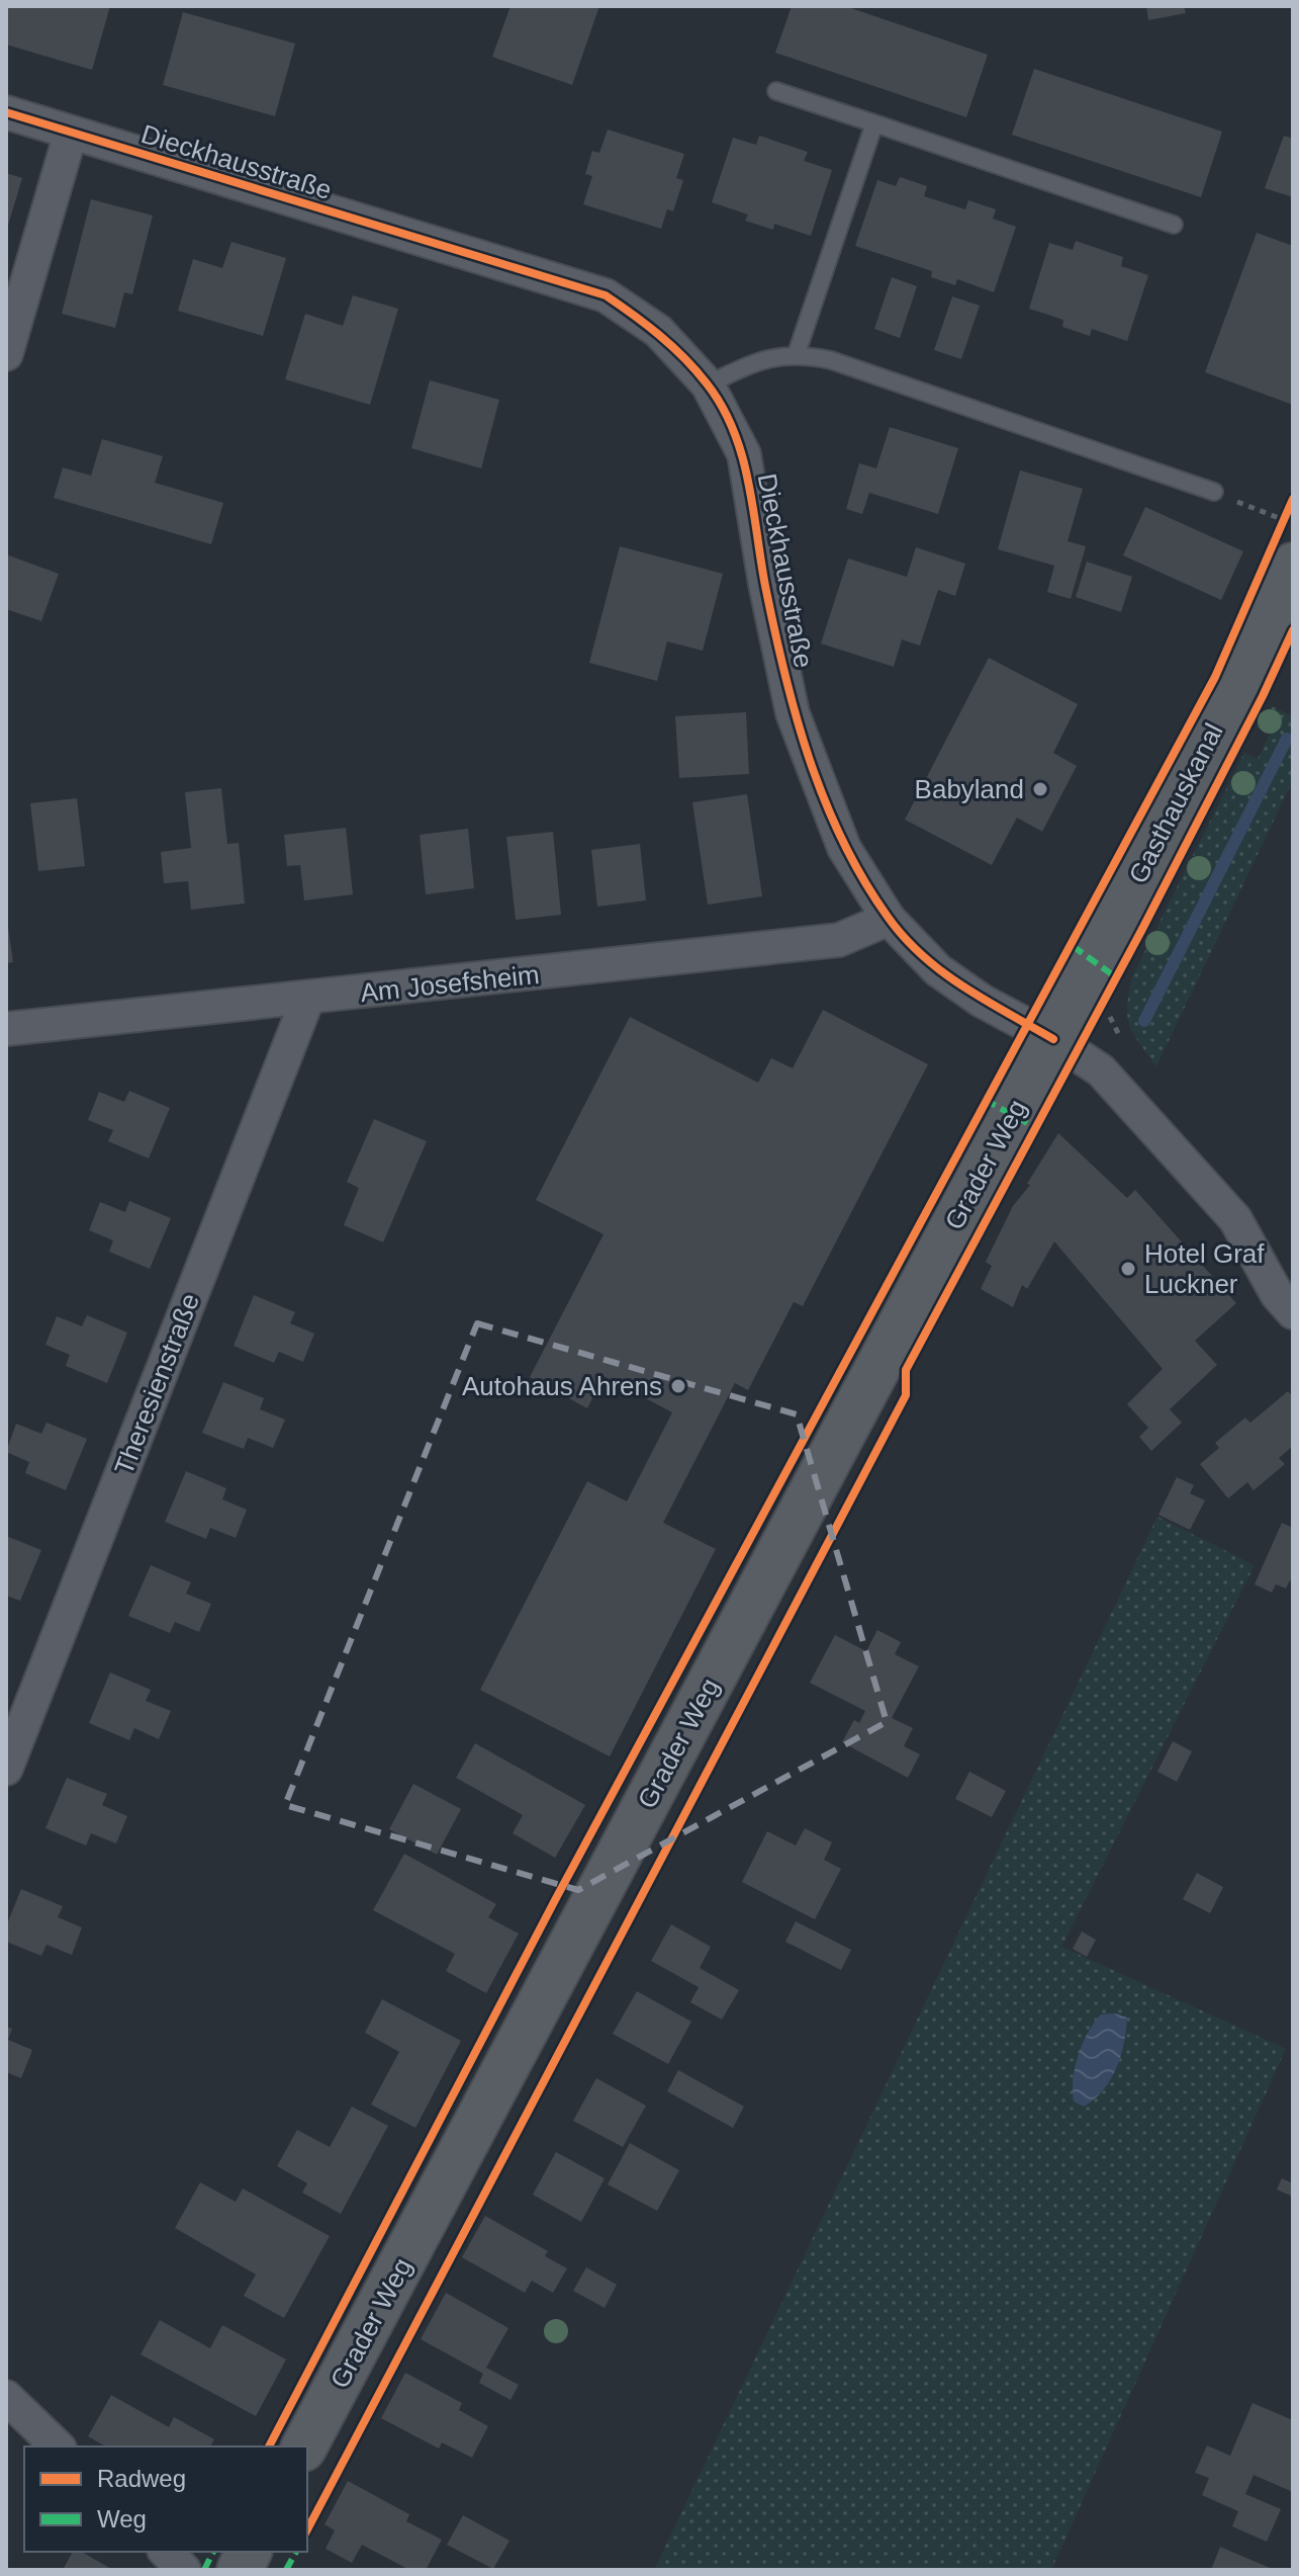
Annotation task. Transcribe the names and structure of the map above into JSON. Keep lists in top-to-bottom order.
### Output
{
  "streets": {
    "street": [
      "Dieckhausstraße",
      "Gasthauskanal",
      "Am Josefsheim",
      "Grader Weg",
      "Theresienstraße"
    ]
  },
  "crossings": [
    ["Dieckhausstraße", "Gasthauskanal"],
    ["Dieckhausstraße", "Am Josefsheim"],
    ["Dieckhausstraße", "Grader Weg"],
    ["Gasthauskanal", "Grader Weg"],
    ["Am Josefsheim", "Theresienstraße"]
  ],
  "places": ["Babyland", "Hotel Graf Luckner", "Autohaus Ahrens"],
  "legend": ["Radweg", "Weg"]
}
